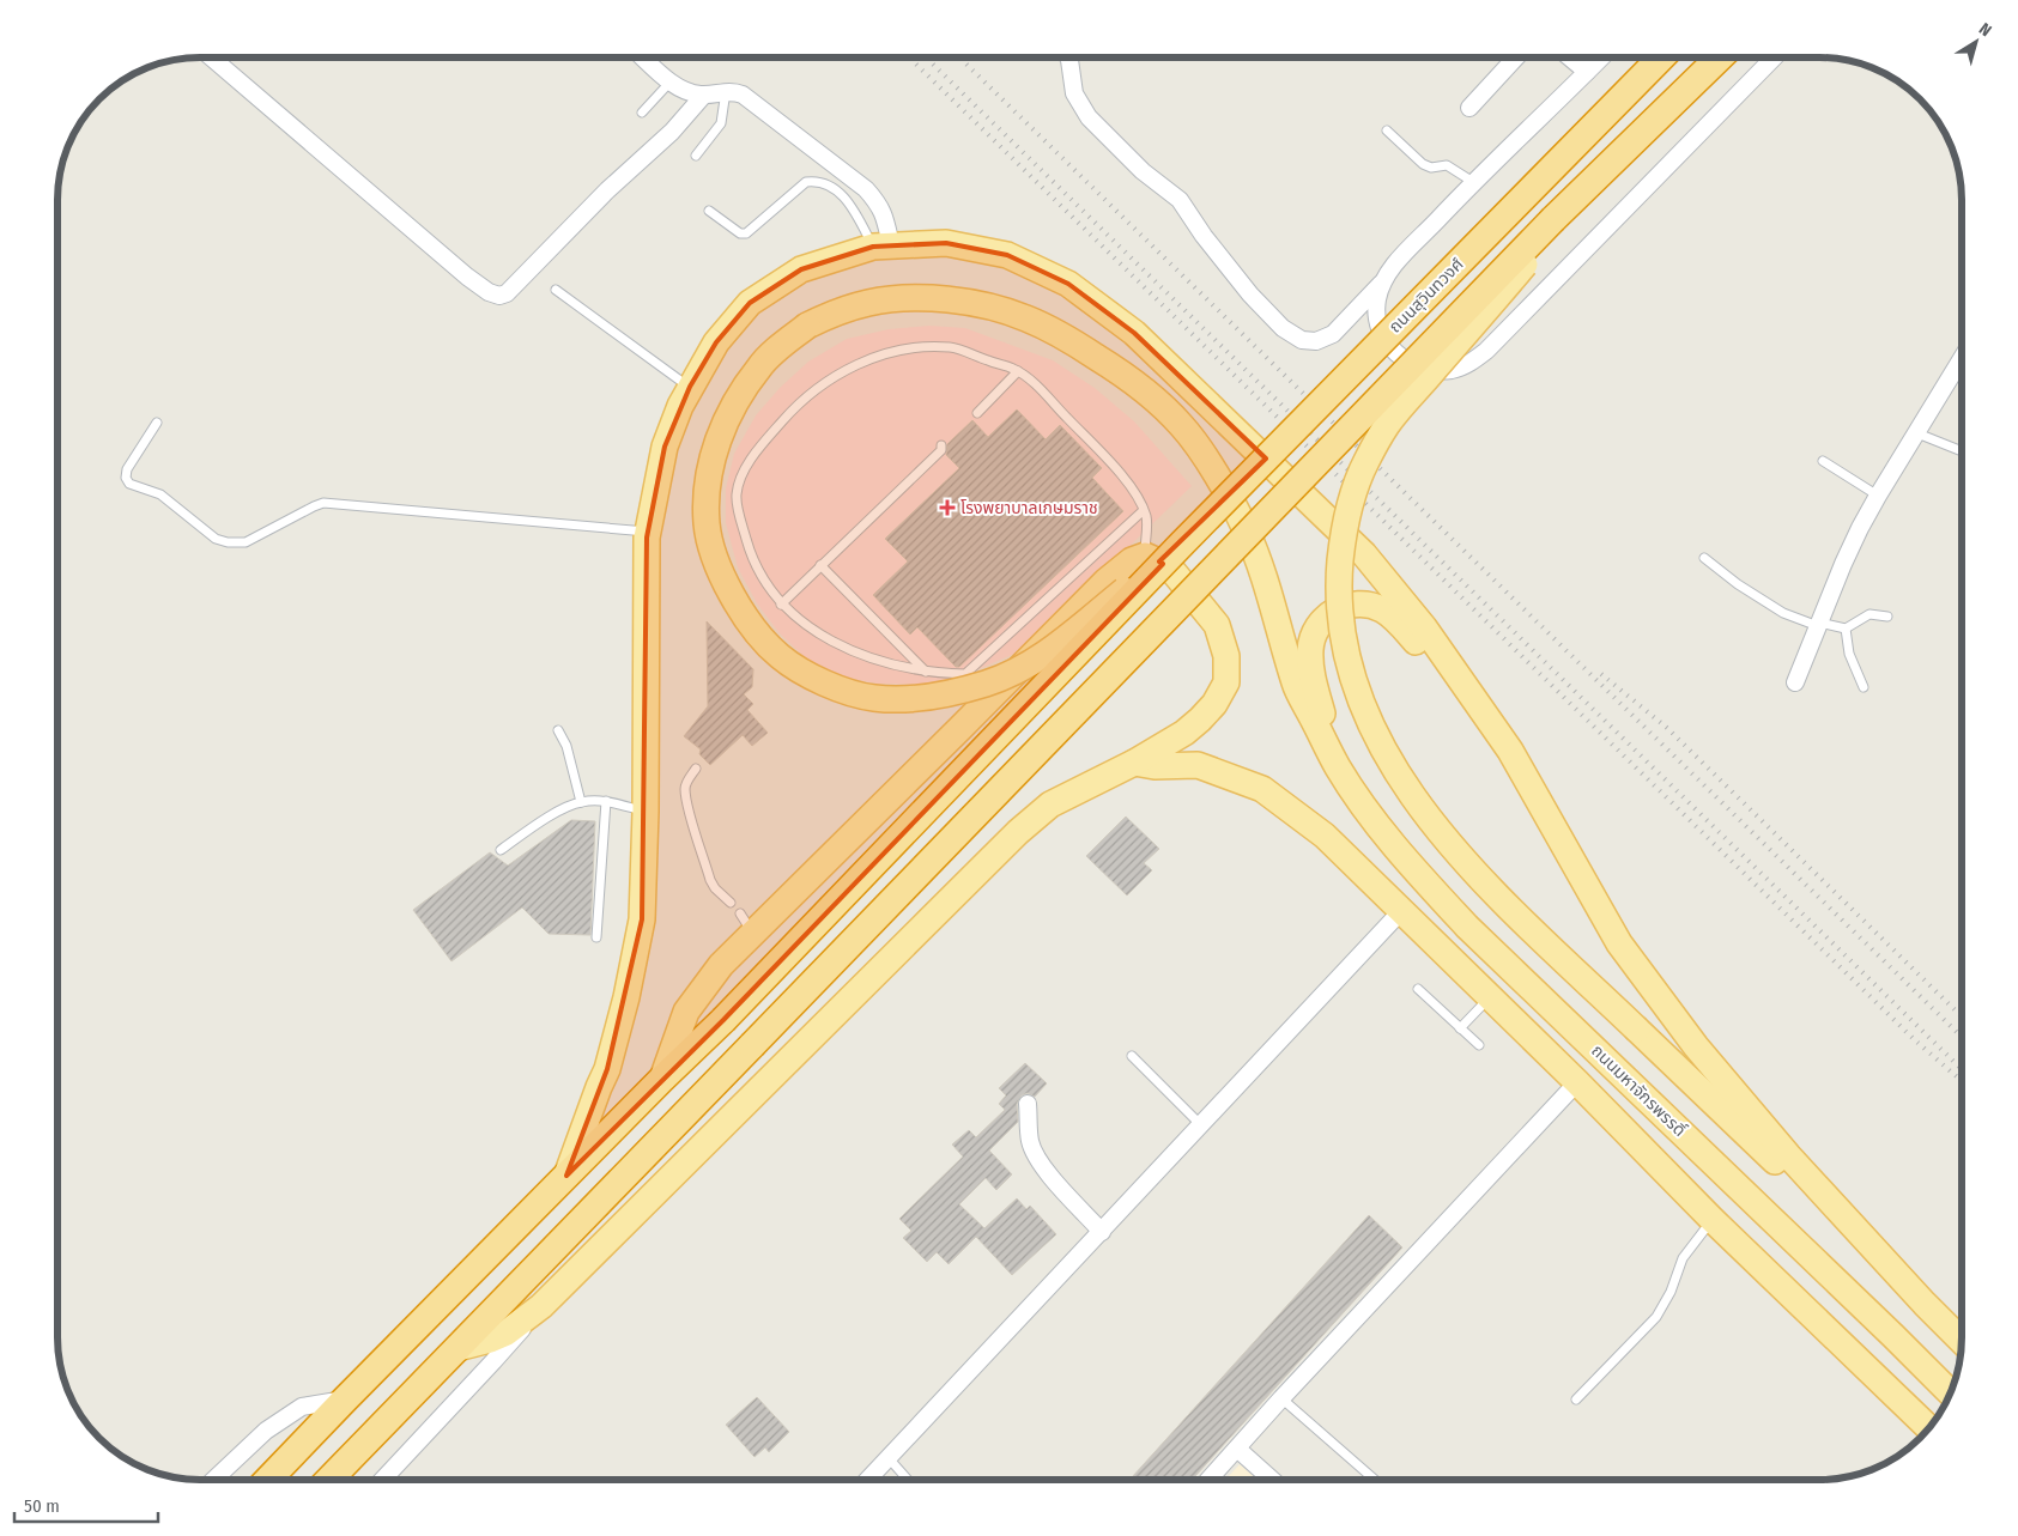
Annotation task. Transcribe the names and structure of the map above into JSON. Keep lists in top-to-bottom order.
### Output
{
  "streets": {
    "highway": ["ถนนสุวินทวงศ์"],
    "main road": ["ถนนมหาจักรพรรดิ์"]
  },
  "places": {
    "health": ["โรงพยาบาลเกษมราช"]
  },
  "scale_bar": "50 m",
  "north": "top right"
}
